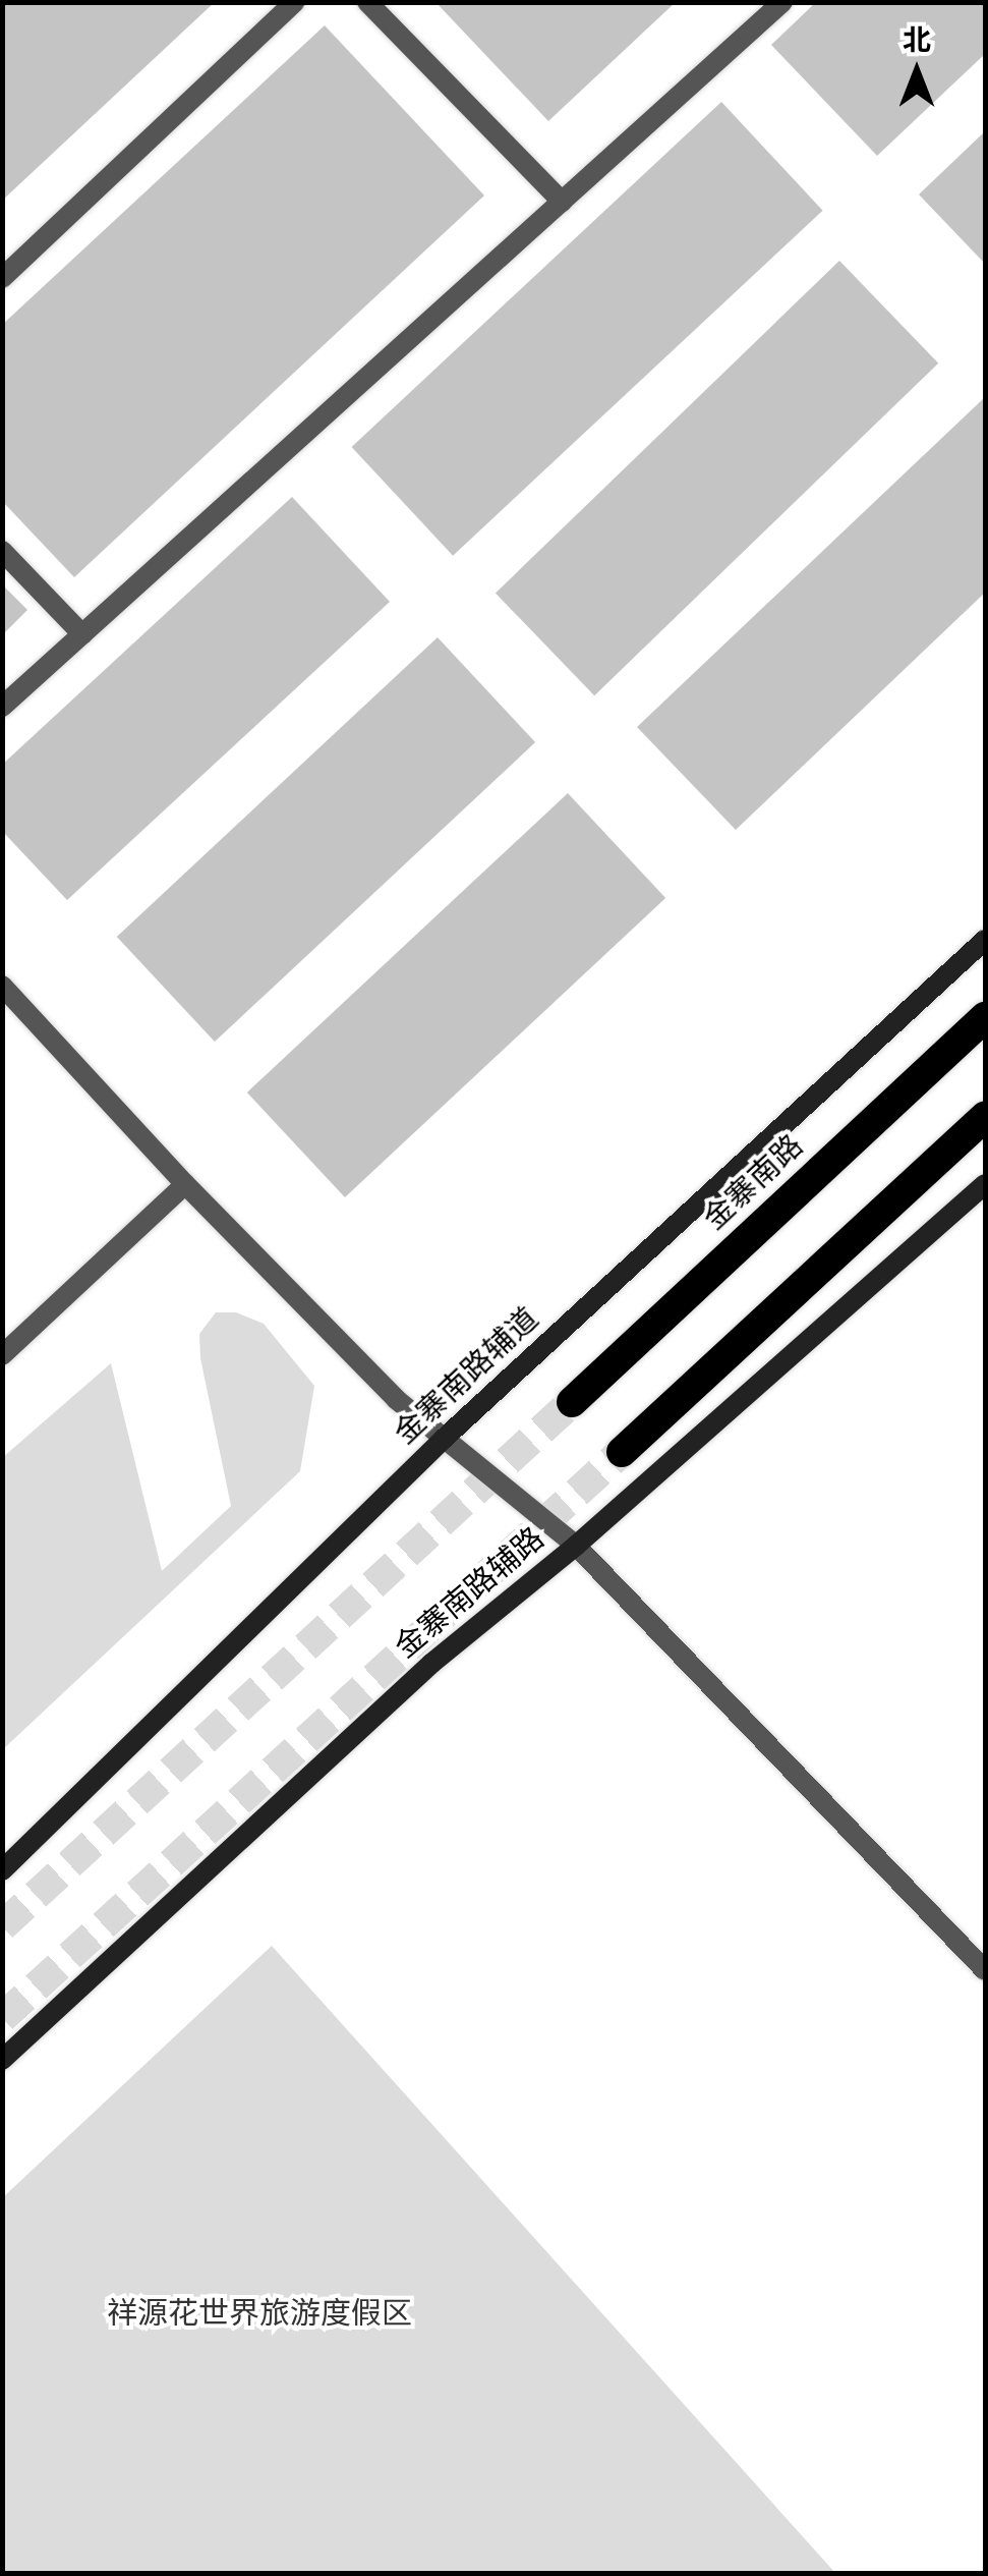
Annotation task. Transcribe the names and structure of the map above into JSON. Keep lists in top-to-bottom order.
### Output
{
  "streets": {
    "highway": ["金寨南路"],
    "street": ["金寨南路辅道", "金寨南路辅路"]
  },
  "parks": ["祥源花世界旅游度假区"],
  "north": "top"
}
